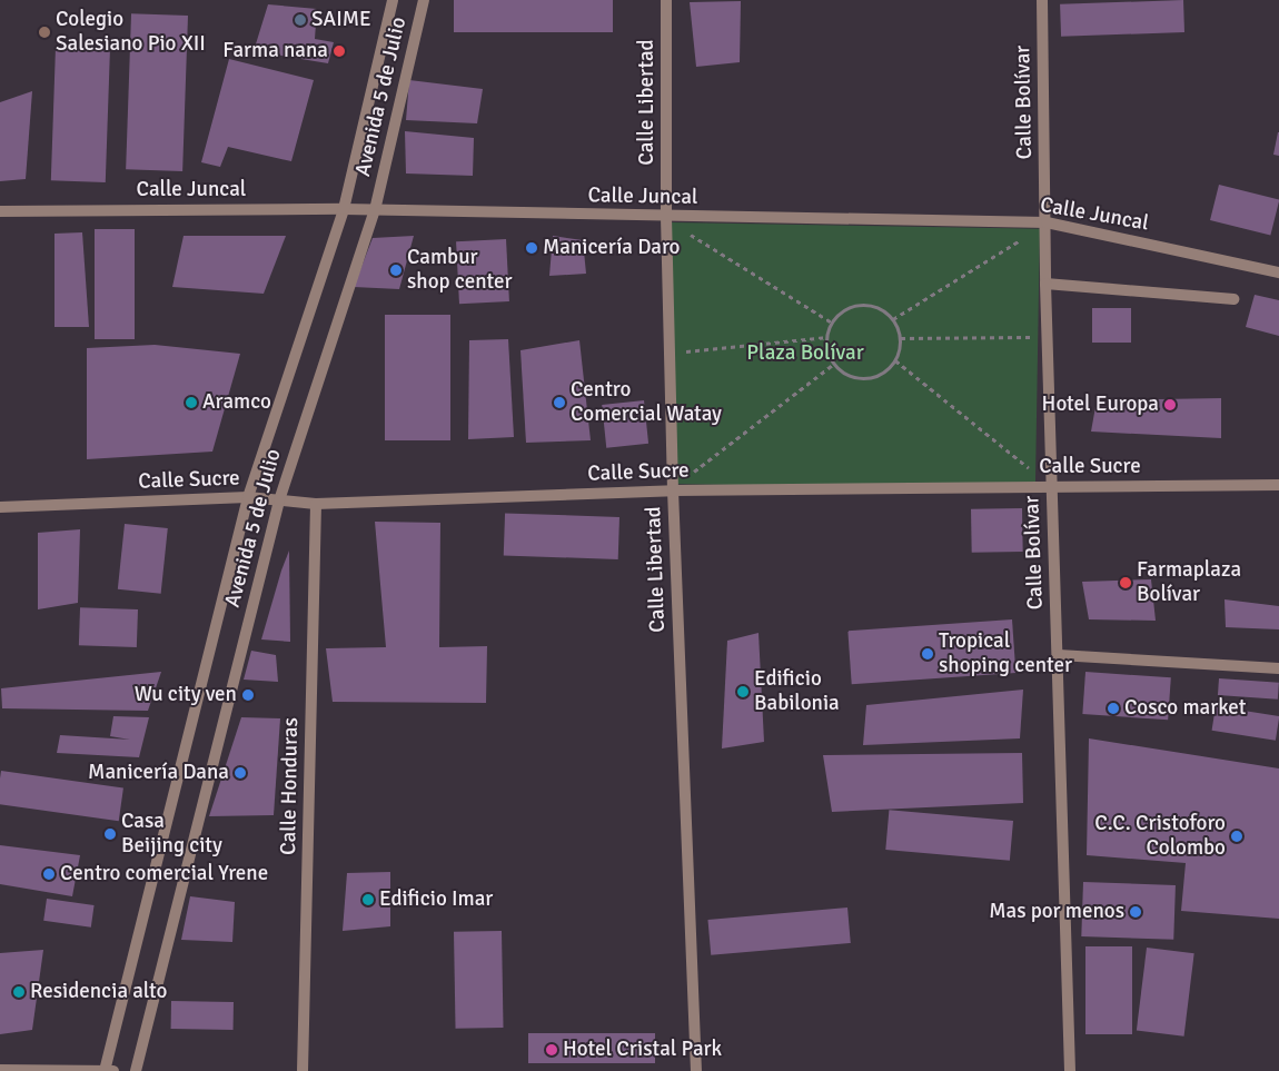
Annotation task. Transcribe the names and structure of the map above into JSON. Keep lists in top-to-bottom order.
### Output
{
  "streets": {
    "street": [
      "Avenida 5 de Julio",
      "Calle Libertad",
      "Calle Bolívar",
      "Calle Juncal",
      "Calle Sucre",
      "Calle Honduras"
    ]
  },
  "crossings": [
    ["Avenida 5 de Julio", "Calle Juncal"],
    ["Avenida 5 de Julio", "Calle Sucre"],
    ["Calle Libertad", "Calle Juncal"],
    ["Calle Libertad", "Calle Sucre"],
    ["Calle Bolívar", "Calle Juncal"],
    ["Calle Bolívar", "Calle Sucre"],
    ["Calle Sucre", "Calle Honduras"]
  ],
  "parks": ["Plaza Bolívar"],
  "places": [
    "SAIME",
    "Colegio Salesiano Pio XII",
    "Farma nana",
    "Manicería Daro",
    "Cambur shop center",
    "Aramco",
    "Centro Comercial Watay",
    "Hotel Europa",
    "Farmaplaza Bolívar",
    "Tropical shoping center",
    "Edificio Babilonia",
    "Wu city ven",
    "Cosco market",
    "Manicería Dana",
    "Casa Beijing city",
    "C.C. Cristoforo Colombo",
    "Centro comercial Yrene",
    "Edificio Imar",
    "Mas por menos",
    "Residencia alto",
    "Hotel Cristal Park"
  ]
}
